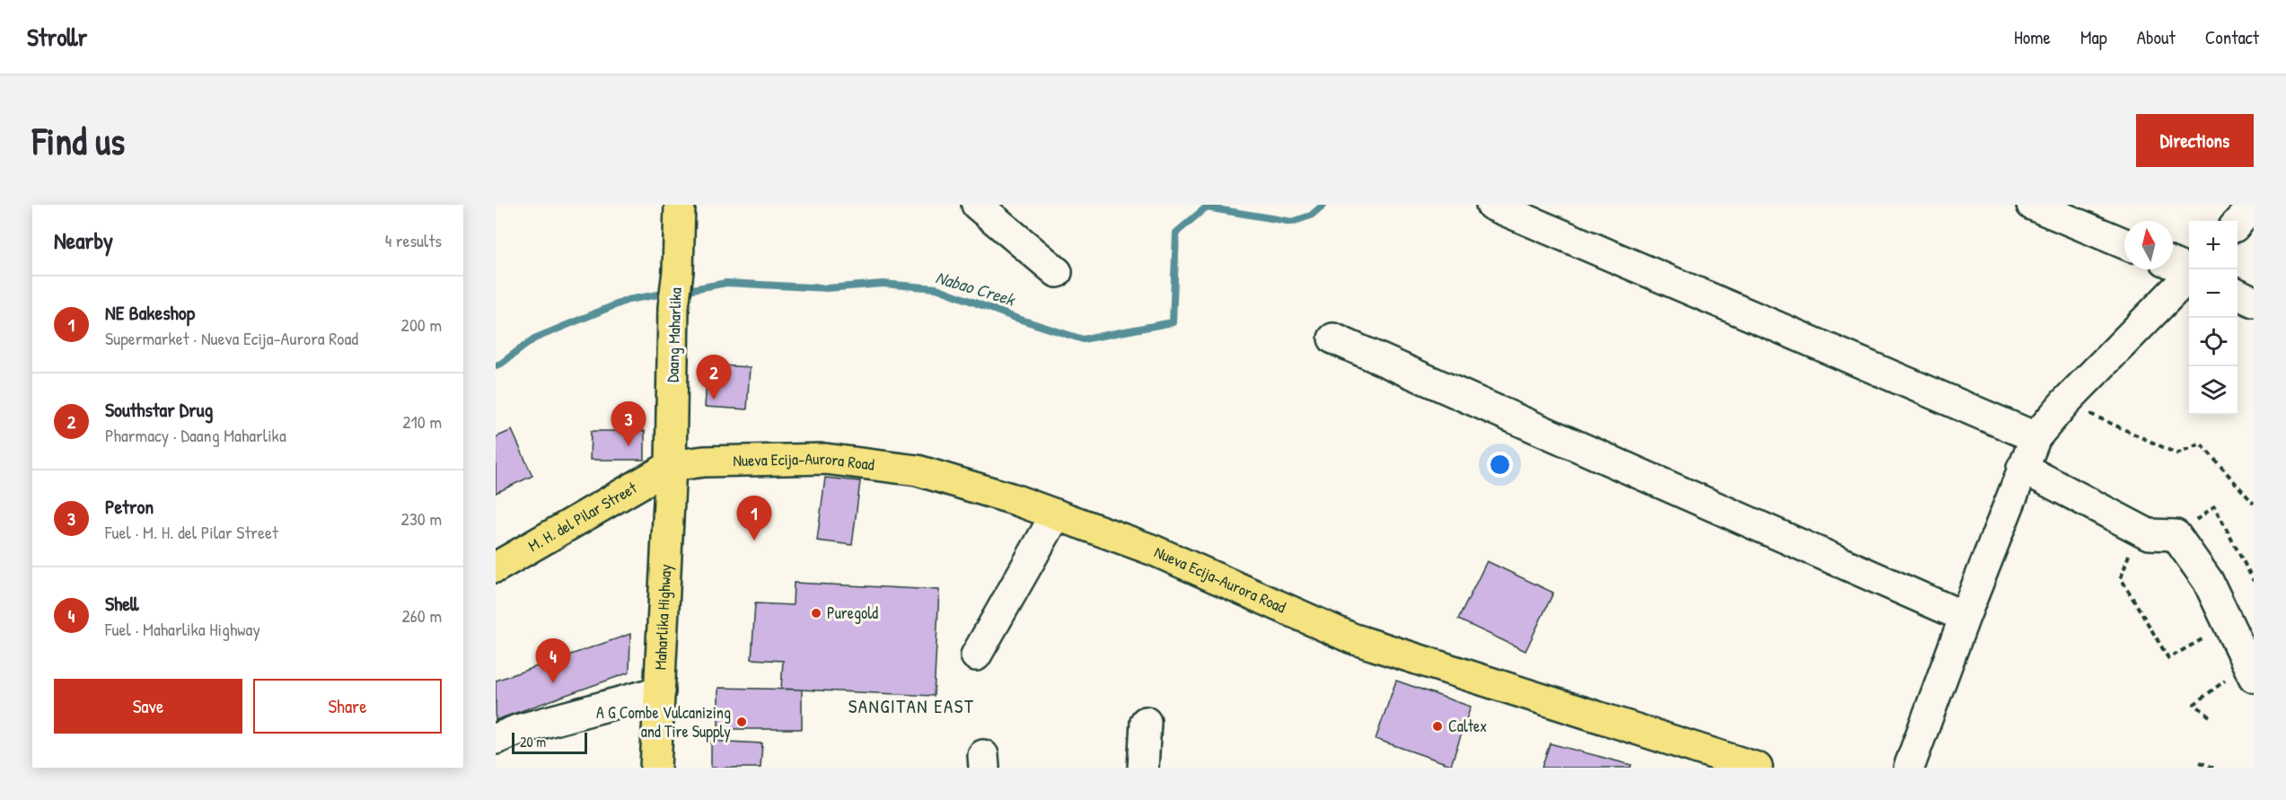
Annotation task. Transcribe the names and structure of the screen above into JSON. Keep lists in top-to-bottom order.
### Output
{
  "streets": {
    "main road": [
      "Daang Maharlika",
      "Nueva Ecija-Aurora Road",
      "M. H. del Pilar Street",
      "Maharlika Highway"
    ]
  },
  "crossings": [
    ["Daang Maharlika", "Nueva Ecija-Aurora Road"],
    ["Daang Maharlika", "M. H. del Pilar Street"],
    ["Daang Maharlika", "Maharlika Highway"],
    ["Nueva Ecija-Aurora Road", "M. H. del Pilar Street"],
    ["Nueva Ecija-Aurora Road", "Maharlika Highway"],
    ["M. H. del Pilar Street", "Maharlika Highway"]
  ],
  "districts": ["SANGITAN EAST"],
  "water": ["Nabao Creek"],
  "places": ["Puregold", "A G Combe Vulcanizing and Tire Supply", "Caltex"],
  "scale_bar": "20 m",
  "north": "top",
  "page": {
    "header": "Strollr",
    "nav": [
      "Home",
      "Map",
      "About",
      "Contact"
    ],
    "buttons": [
      "Directions",
      ["Save", "Share"]
    ],
    "title": "Find us",
    "heading": ["Nearby", "4 results"],
    "map_buttons": ["+", "−"],
    "list": [
      {
        "mark": "1",
        "name": "NE Bakeshop",
        "note": "Supermarket · Nueva Ecija-Aurora Road",
        "value": "200 m"
      },
      {
        "mark": "2",
        "name": "Southstar Drug",
        "note": "Pharmacy · Daang Maharlika",
        "value": "210 m"
      },
      {
        "mark": "3",
        "name": "Petron",
        "note": "Fuel · M. H. del Pilar Street",
        "value": "230 m"
      },
      {
        "mark": "4",
        "name": "Shell",
        "note": "Fuel · Maharlika Highway",
        "value": "260 m"
      }
    ],
    "pins": [
      "2",
      "3",
      "1",
      "4"
    ],
    "scale": "20 m"
  }
}
